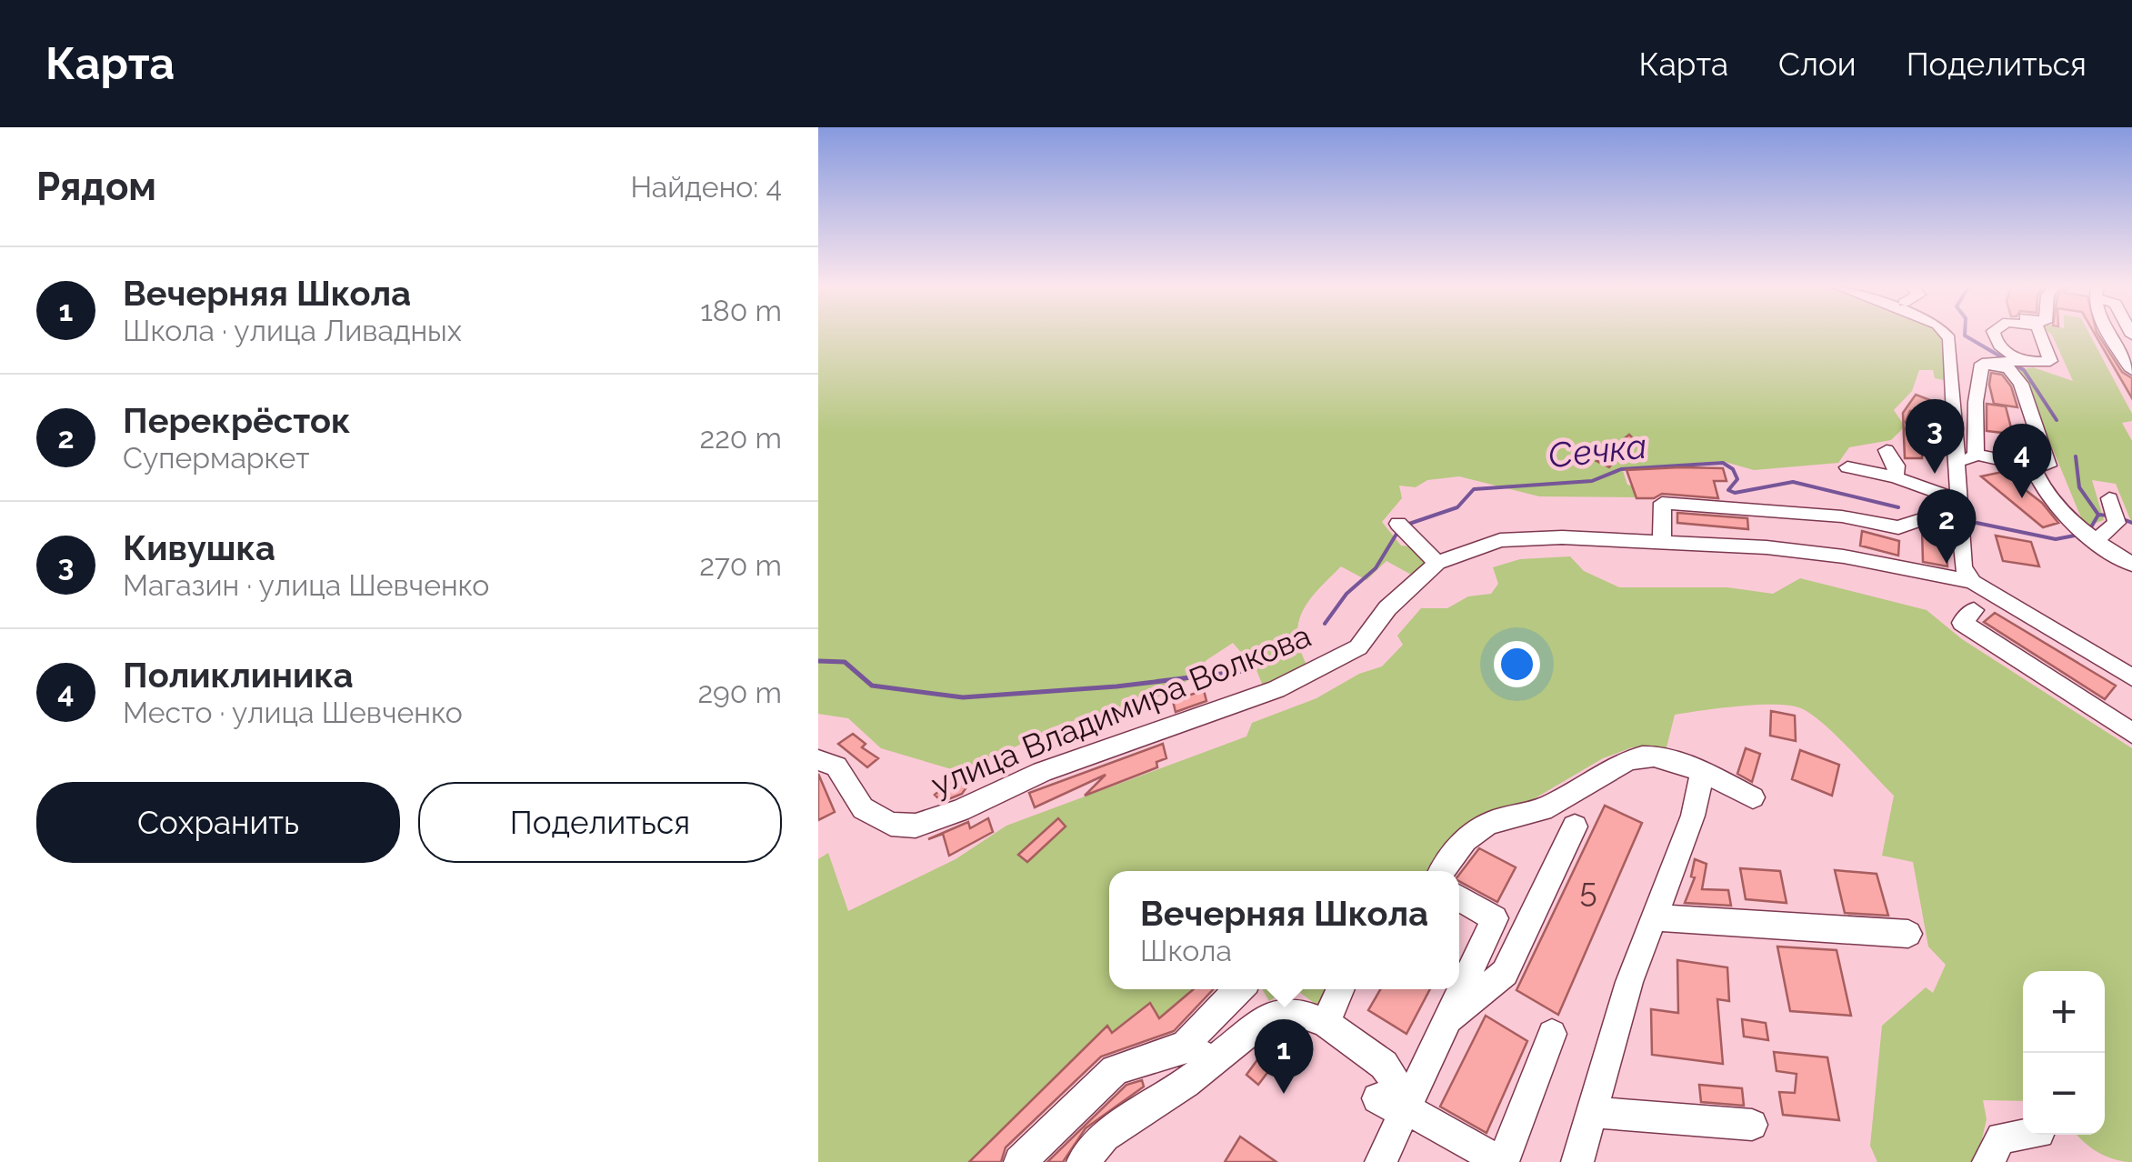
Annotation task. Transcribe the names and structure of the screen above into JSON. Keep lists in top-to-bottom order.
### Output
{
  "streets": {
    "street": ["улица Владимира Волкова"]
  },
  "water": ["Сечка"],
  "house_numbers": ["5"],
  "page": {
    "header": "Карта",
    "nav": ["Карта", "Слои", "Поделиться"],
    "heading": ["Рядом", "Найдено: 4"],
    "list": [
      {
        "mark": "1",
        "name": "Вечерняя Школа",
        "note": "Школа · улица Ливадных",
        "value": "180 m"
      },
      {
        "mark": "2",
        "name": "Перекрёсток",
        "note": "Супермаркет",
        "value": "220 m"
      },
      {
        "mark": "3",
        "name": "Кивушка",
        "note": "Магазин · улица Шевченко",
        "value": "270 m"
      },
      {
        "mark": "4",
        "name": "Поликлиника",
        "note": "Место · улица Шевченко",
        "value": "290 m"
      }
    ],
    "pins": [
      "3",
      "4",
      "2",
      "1"
    ],
    "buttons": ["Сохранить", "Поделиться"],
    "popup": ["Вечерняя Школа", "Школа"],
    "map_buttons": ["+", "−"]
  }
}
